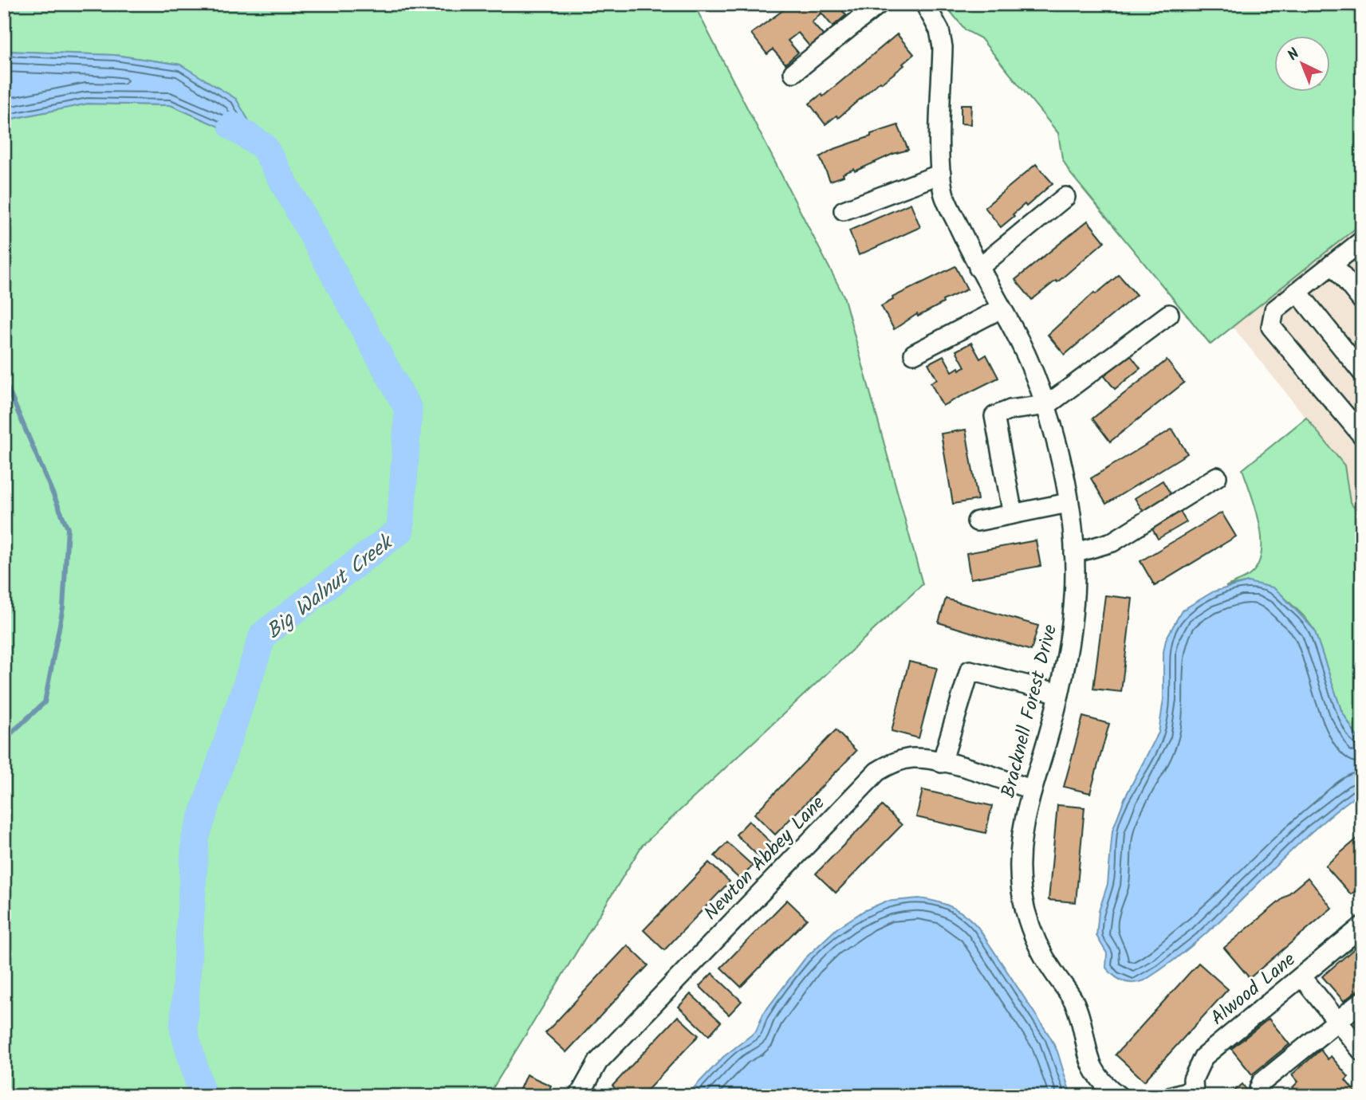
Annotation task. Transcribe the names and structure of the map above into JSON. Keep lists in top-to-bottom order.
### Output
{
  "streets": {
    "street": ["Bracknell Forest Drive", "Newton Abbey Lane", "Alwood Lane"]
  },
  "crossings": [
    ["Bracknell Forest Drive", "Newton Abbey Lane"]
  ],
  "water": ["Big Walnut Creek"],
  "north": "top left"
}
